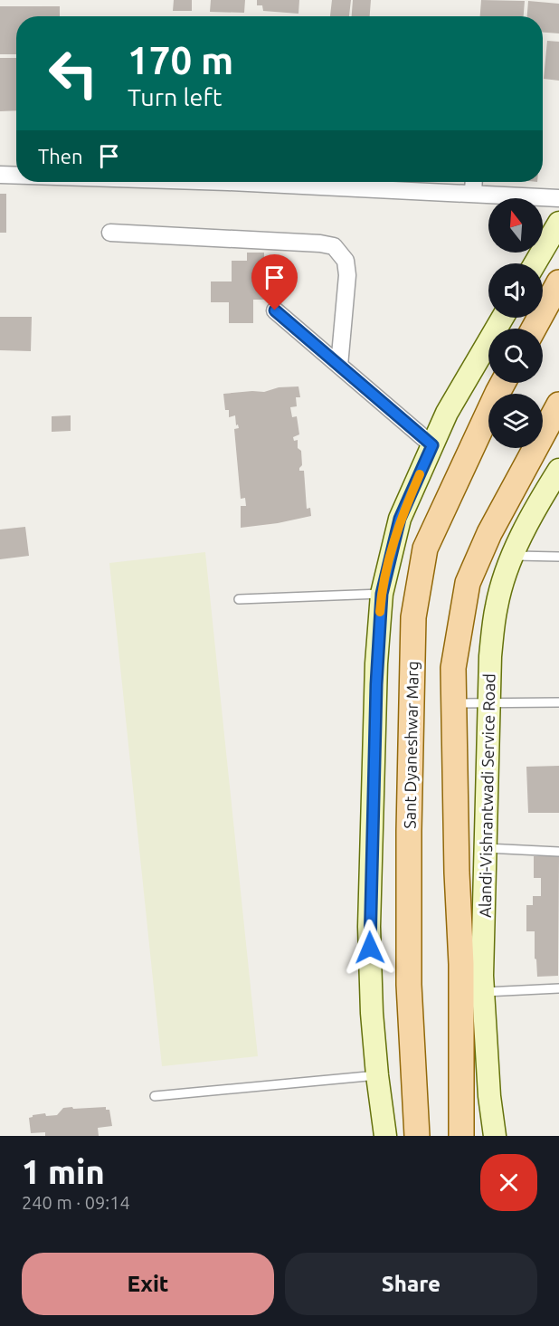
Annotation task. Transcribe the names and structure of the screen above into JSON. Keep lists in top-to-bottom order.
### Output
{
  "streets": {
    "main road": ["Sant Dyaneshwar Marg"],
    "street": ["Alandi-Vishrantwadi Service Road"]
  },
  "north": "top",
  "page": {
    "turn": ["170 m", "Turn left"],
    "then": "Then",
    "heading": ["1 min", "240 m · 09:14"],
    "buttons": ["Exit", "Share"]
  }
}
